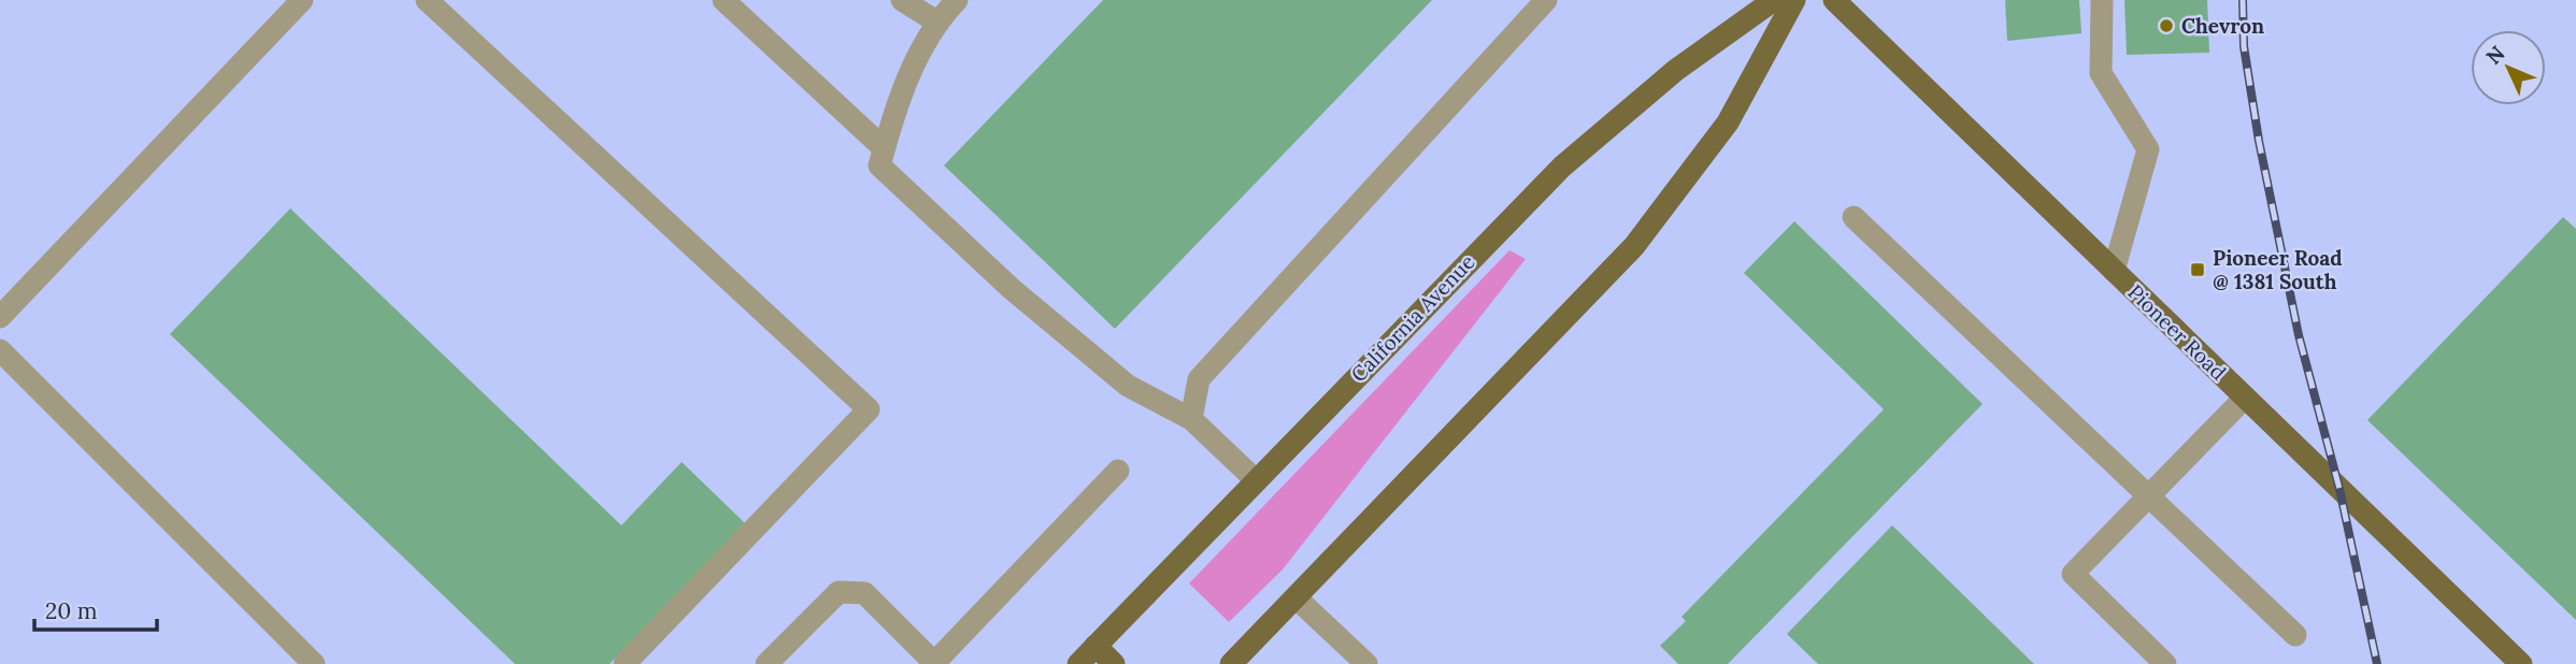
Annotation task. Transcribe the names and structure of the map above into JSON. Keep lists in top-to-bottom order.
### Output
{
  "streets": {
    "main road": ["California Avenue", "Pioneer Road"]
  },
  "places": {
    "other": ["Chevron"],
    "transit": ["Pioneer Road @ 1381 South"]
  },
  "scale_bar": "20 m",
  "north": "top left"
}
